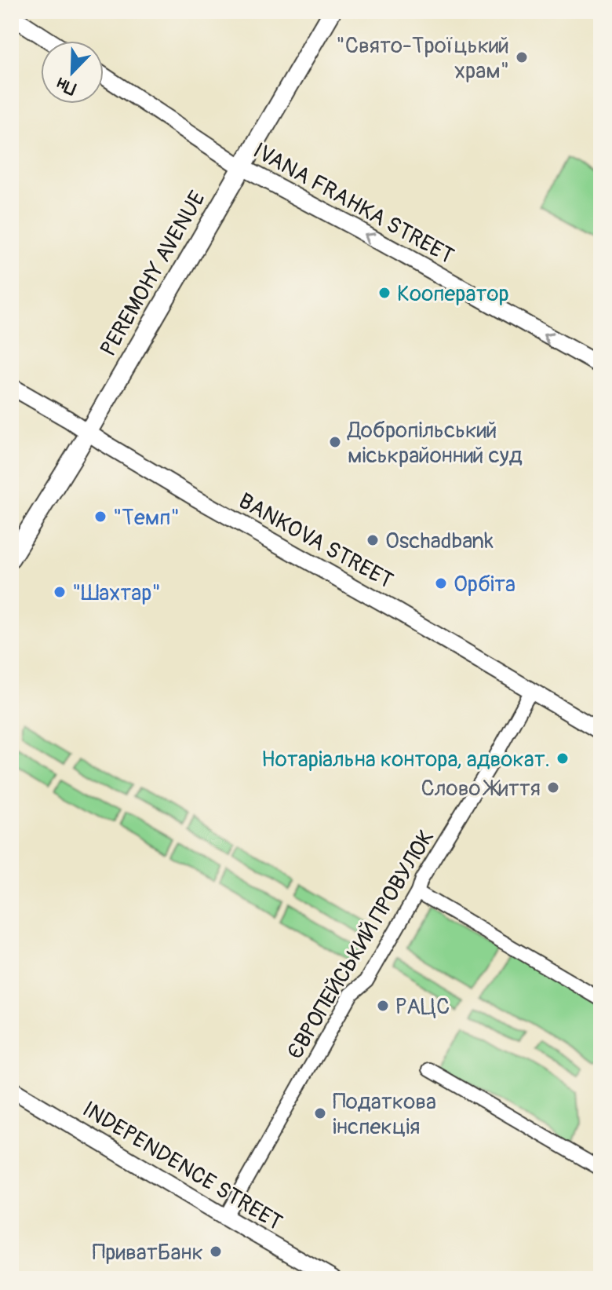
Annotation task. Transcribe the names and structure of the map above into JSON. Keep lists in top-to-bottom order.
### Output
{
  "streets": {
    "main road": ["PEREMOHY AVENUE"],
    "street": [
      "IVANA FRAHKA STREET",
      "BANKOVA STREET",
      "ЄВРОПЕЙСЬКИЙ ПРОВУЛОК",
      "INDEPENDENCE STREET"
    ]
  },
  "crossings": [
    ["IVANA FRAHKA STREET", "PEREMOHY AVENUE"],
    ["PEREMOHY AVENUE", "BANKOVA STREET"],
    ["BANKOVA STREET", "ЄВРОПЕЙСЬКИЙ ПРОВУЛОК"],
    ["ЄВРОПЕЙСЬКИЙ ПРОВУЛОК", "INDEPENDENCE STREET"]
  ],
  "one_way": ["IVANA FRAHKA STREET"],
  "places": [
    "\"Свято-Троїцький храм\"",
    "Кооператор",
    "Добропільський міськрайонний суд",
    "\"Темп\"",
    "Oschadbank",
    "Орбіта",
    "\"Шахтар\"",
    "Нотаріальна контора, адвокат.",
    "Слово Життя",
    "РАЦС",
    "Податкова інспекція",
    "ПриватБанк"
  ],
  "north": "bottom left"
}
